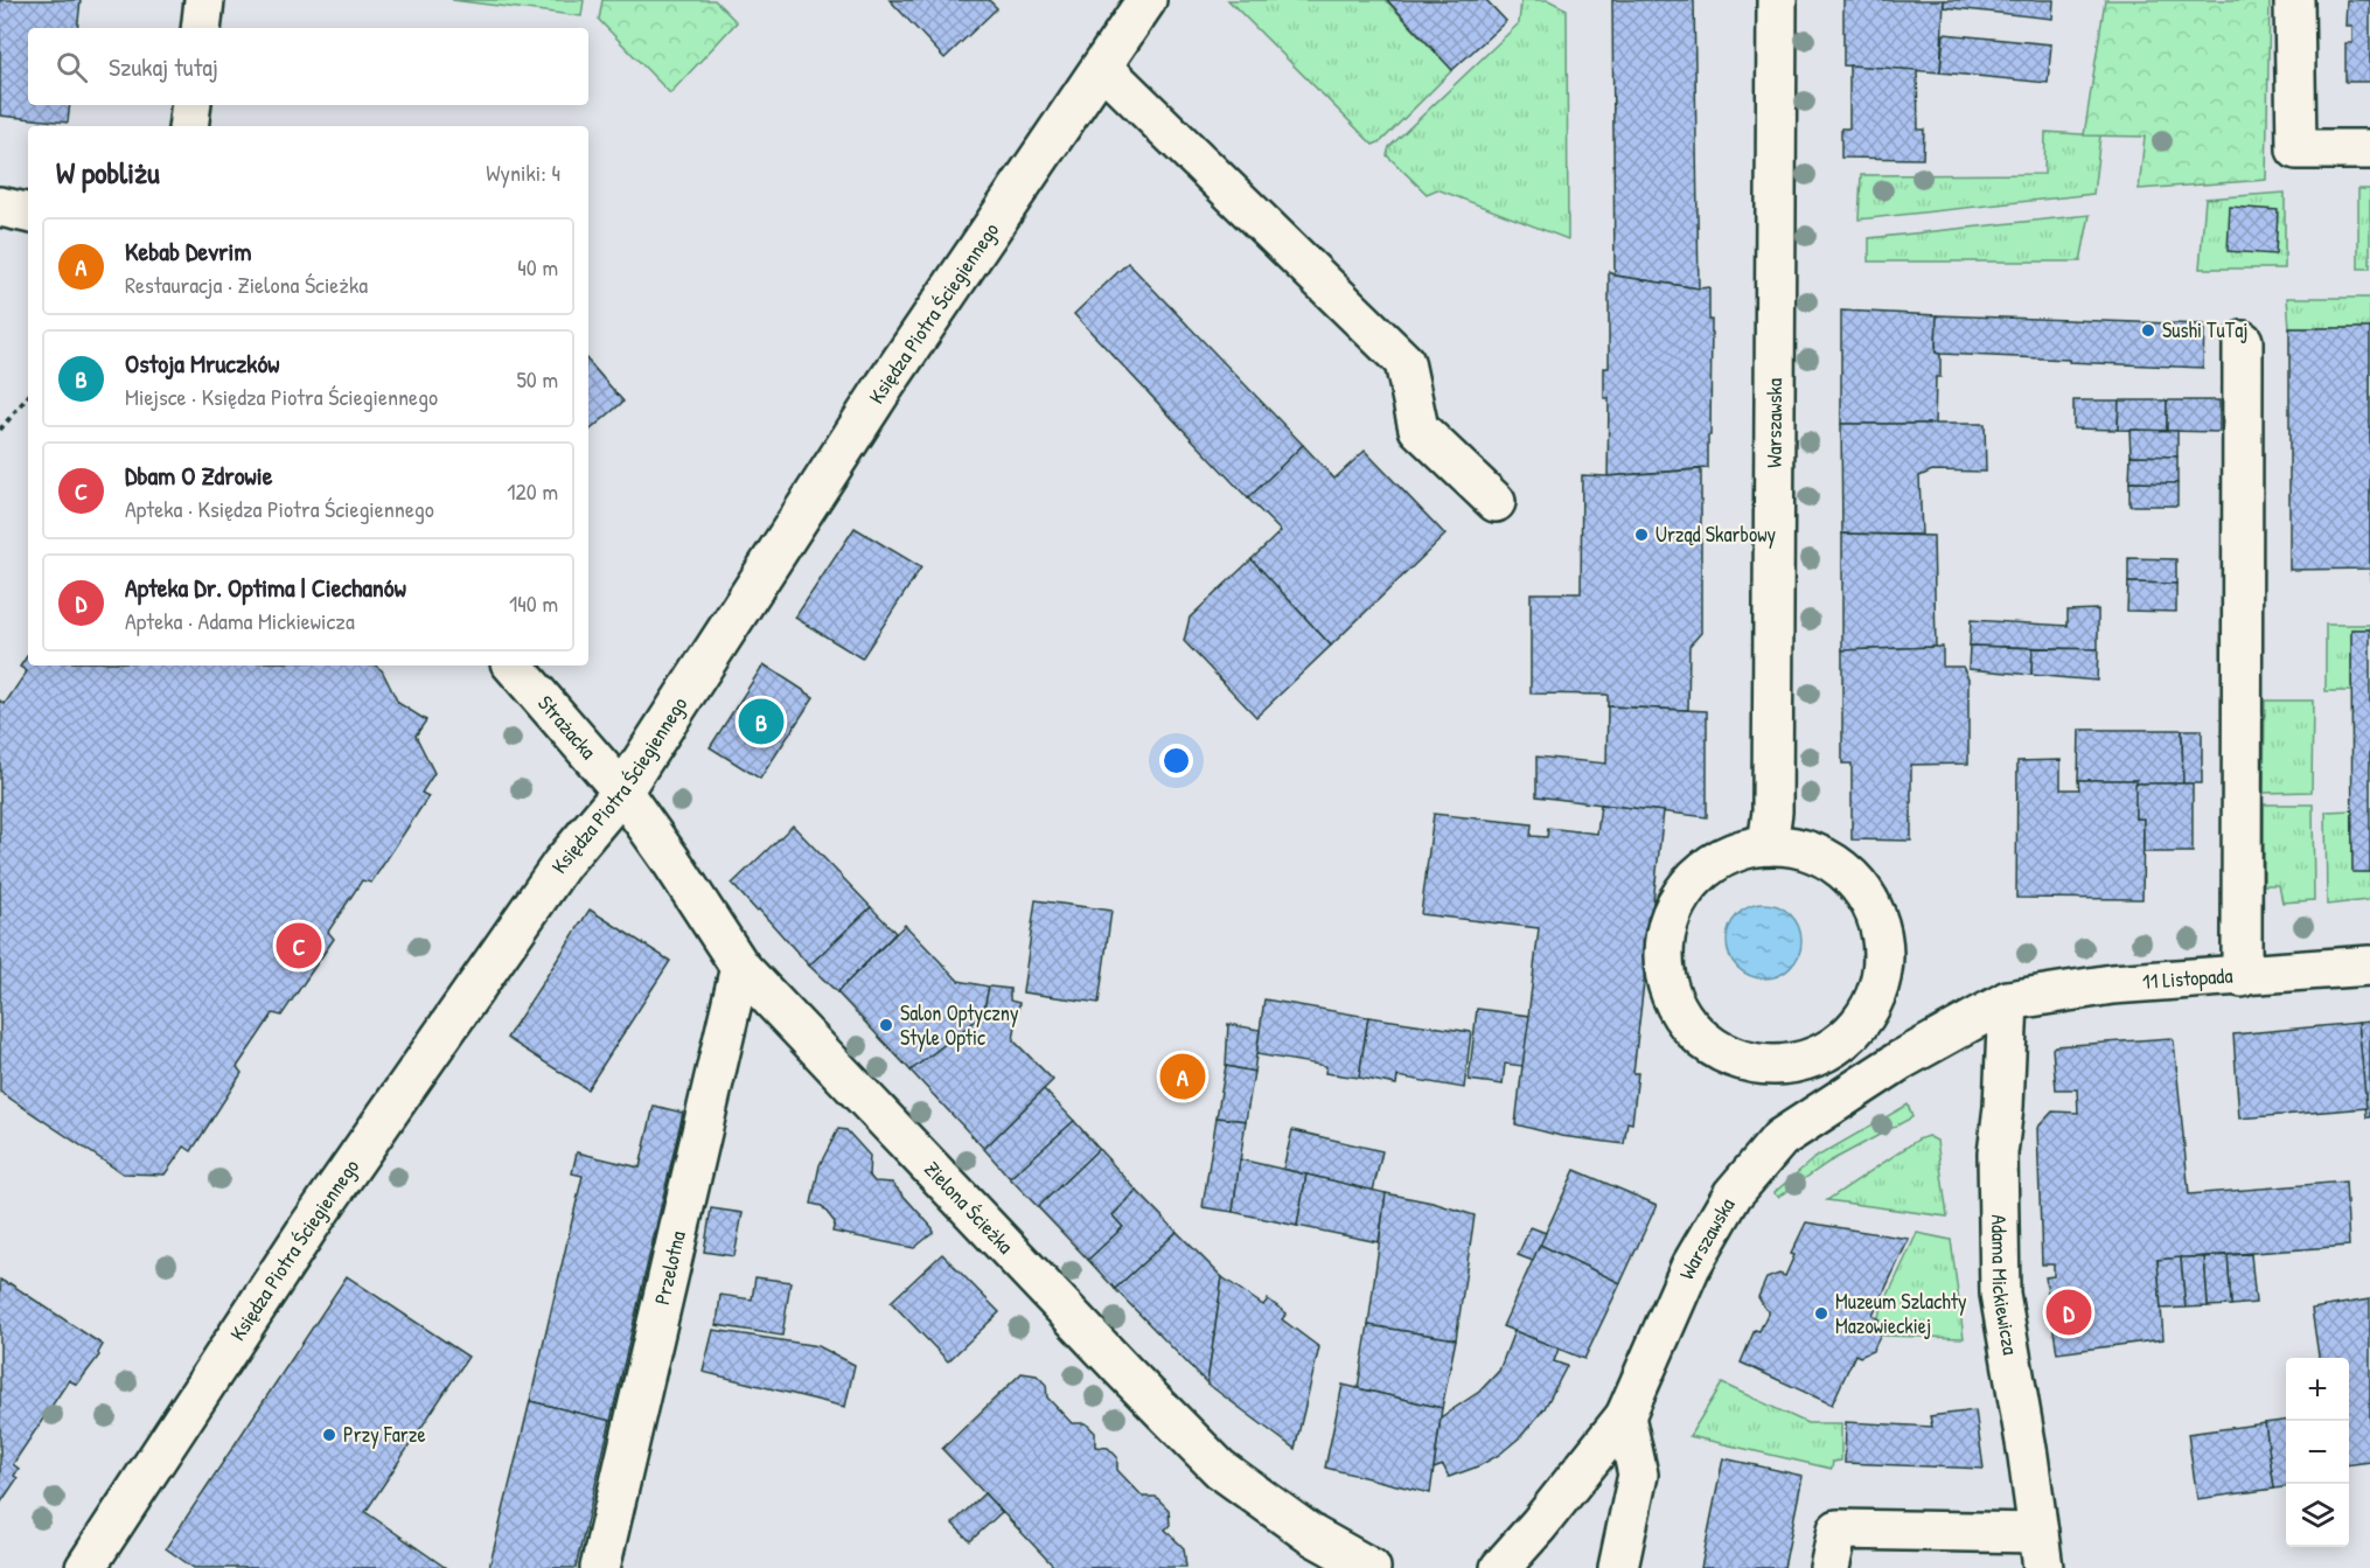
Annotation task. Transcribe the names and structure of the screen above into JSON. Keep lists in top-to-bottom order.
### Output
{
  "streets": {
    "street": [
      "Księdza Piotra Ściegiennego",
      "Warszawska",
      "Strażacka",
      "11 Listopada",
      "Zielona Ścieżka",
      "Przelotna",
      "Adama Mickiewicza"
    ]
  },
  "crossings": [
    ["Księdza Piotra Ściegiennego", "Strażacka"],
    ["Księdza Piotra Ściegiennego", "Zielona Ścieżka"],
    ["Warszawska", "11 Listopada"],
    ["Warszawska", "Adama Mickiewicza"],
    ["Strażacka", "Zielona Ścieżka"],
    ["11 Listopada", "Adama Mickiewicza"],
    ["Zielona Ścieżka", "Przelotna"]
  ],
  "places": [
    "Sushi TuTaj",
    "Urząd Skarbowy",
    "Salon Optyczny Style Optic",
    "Muzeum Szlachty Mazowieckiej",
    "Przy Farze"
  ],
  "page": {
    "search": "Szukaj tutaj",
    "heading": ["W pobliżu", "Wyniki: 4"],
    "list": [
      {
        "mark": "A",
        "name": "Kebab Devrim",
        "note": "Restauracja · Zielona Ścieżka",
        "value": "40 m"
      },
      {
        "mark": "B",
        "name": "Ostoja Mruczków",
        "note": "Miejsce · Księdza Piotra Ściegiennego",
        "value": "50 m"
      },
      {
        "mark": "C",
        "name": "Dbam O Zdrowie",
        "note": "Apteka · Księdza Piotra Ściegiennego",
        "value": "120 m"
      },
      {
        "mark": "D",
        "name": "Apteka Dr. Optima | Ciechanów",
        "note": "Apteka · Adama Mickiewicza",
        "value": "140 m"
      }
    ],
    "pins": [
      "B",
      "C",
      "A",
      "D"
    ],
    "map_buttons": ["+", "−"]
  }
}
